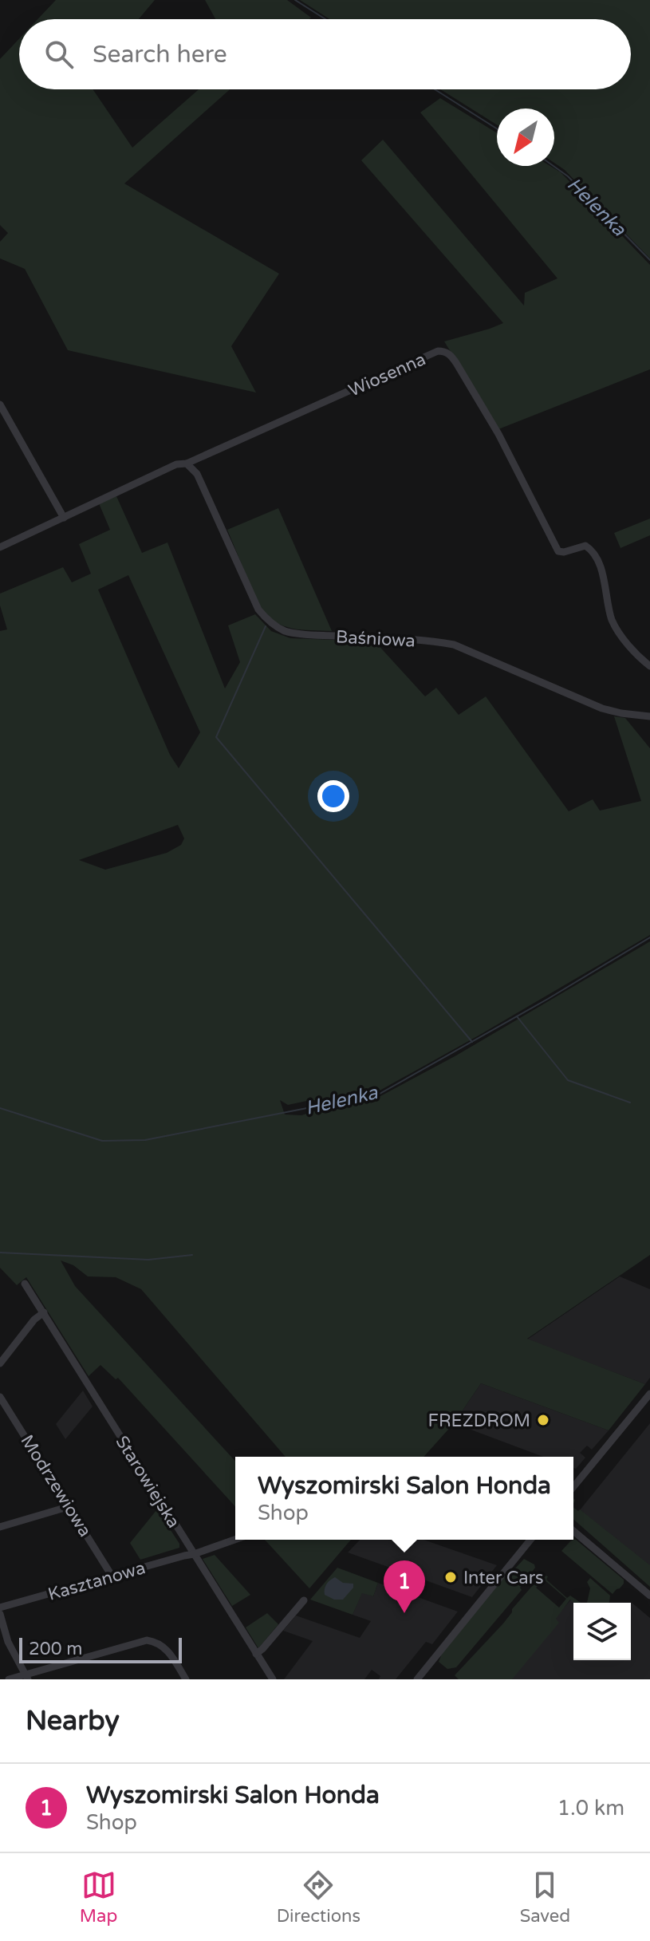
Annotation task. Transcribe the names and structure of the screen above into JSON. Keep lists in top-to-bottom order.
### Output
{
  "streets": {
    "street": [
      "Wiosenna",
      "Baśniowa",
      "Starowiejska",
      "Modrzewiowa",
      "Kasztanowa"
    ]
  },
  "crossings": [
    ["Wiosenna", "Baśniowa"],
    ["Starowiejska", "Kasztanowa"],
    ["Modrzewiowa", "Kasztanowa"]
  ],
  "water": ["Helenka"],
  "places": ["FREZDROM", "Inter Cars"],
  "scale_bar": "200 m",
  "north": "bottom left",
  "page": {
    "search": "Search here",
    "popup": ["Wyszomirski Salon Honda", "Shop"],
    "pins": "1",
    "scale": "200 m",
    "heading": "Nearby",
    "list": [
      {
        "mark": "1",
        "name": "Wyszomirski Salon Honda",
        "note": "Shop",
        "value": "1.0 km"
      }
    ],
    "nav": ["Map", "Directions", "Saved"]
  }
}
